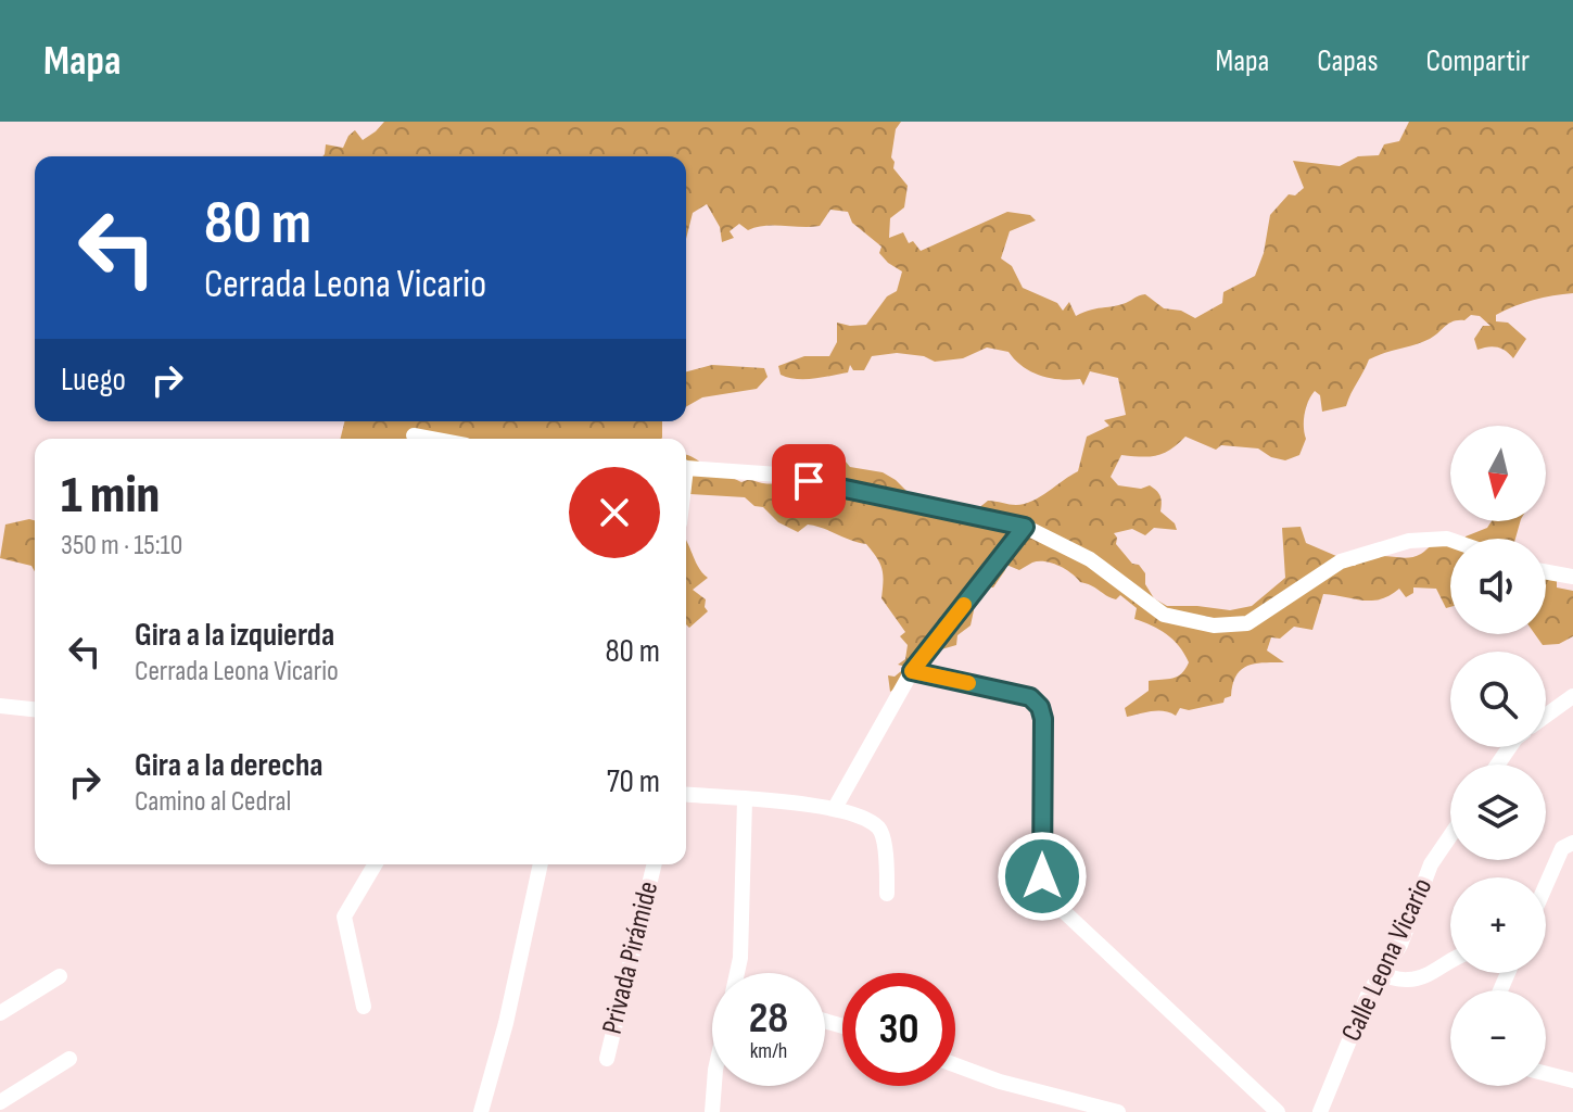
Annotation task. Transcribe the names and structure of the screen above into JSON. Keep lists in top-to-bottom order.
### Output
{
  "streets": {
    "street": ["Privada Pirámide", "Calle Leona Vicario"]
  },
  "north": "bottom",
  "page": {
    "header": "Mapa",
    "nav": ["Mapa", "Capas", "Compartir"],
    "turn": ["80 m", "Cerrada Leona Vicario"],
    "then": "Luego",
    "map_buttons": ["+", "−"],
    "heading": ["1 min", "350 m · 15:10"],
    "list": [
      {
        "name": "Gira a la izquierda",
        "note": "Cerrada Leona Vicario",
        "value": "80 m"
      },
      {
        "name": "Gira a la derecha",
        "note": "Camino al Cedral",
        "value": "70 m"
      }
    ],
    "speed": "28 km/h",
    "limit": "30"
  }
}
